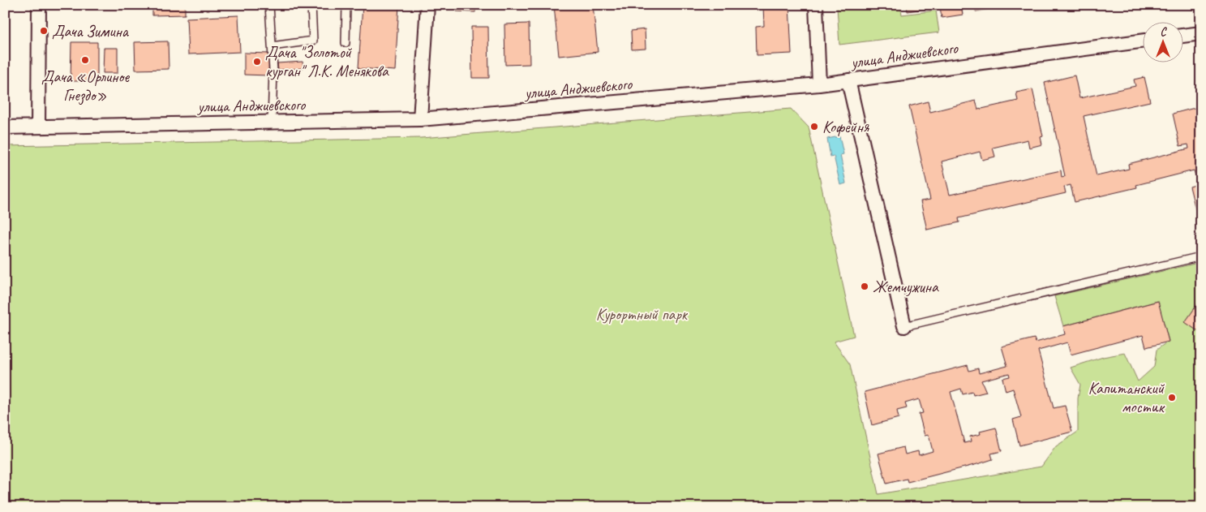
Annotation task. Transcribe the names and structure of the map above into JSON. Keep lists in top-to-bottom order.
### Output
{
  "streets": {
    "street": ["улица Анджиевского"]
  },
  "parks": ["Курортный парк"],
  "places": [
    "Дача Зимина",
    "Дача «Орлиное Гнездо»",
    "Дача \"Золотой курган\" Л.К. Менякова",
    "Кофейня",
    "Жемчужина",
    "Капитанский мостик"
  ],
  "north": "top"
}
